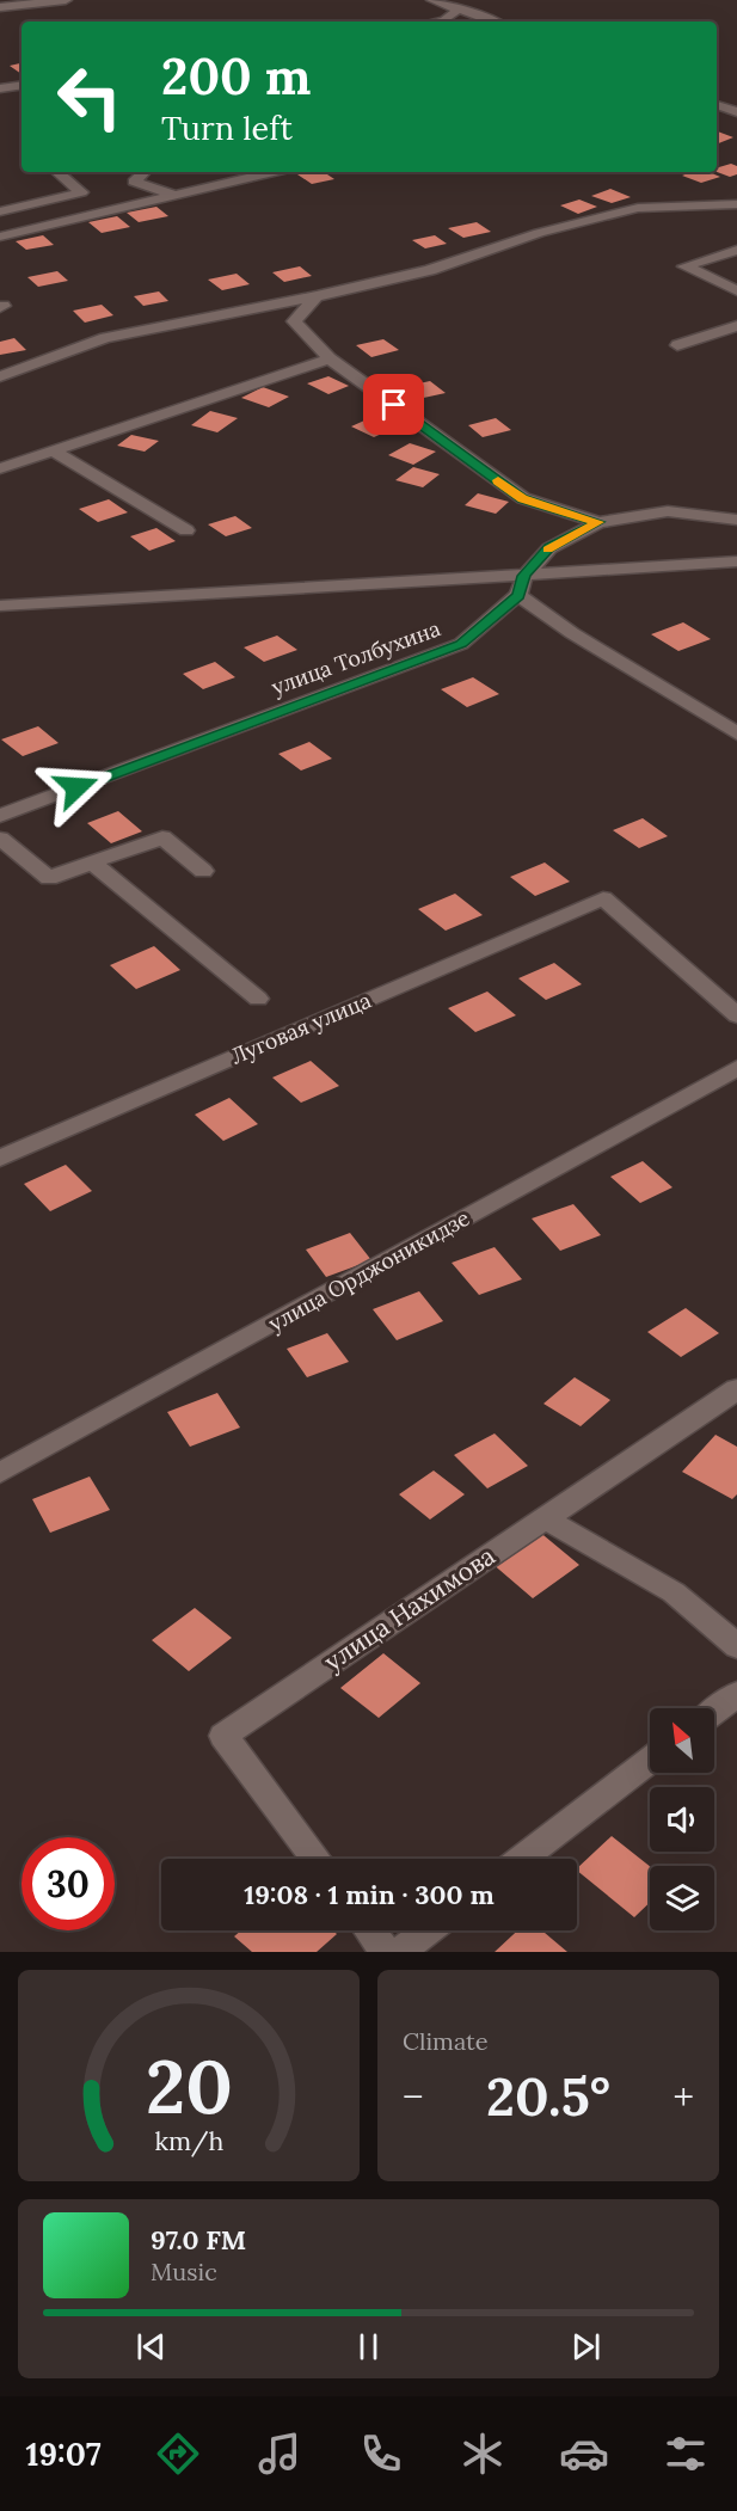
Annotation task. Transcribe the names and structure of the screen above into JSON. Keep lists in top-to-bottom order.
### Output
{
  "streets": {
    "street": [
      "улица Толбухина",
      "Луговая улица",
      "улица Орджоникидзе",
      "улица Нахимова"
    ]
  },
  "north": "top left",
  "page": {
    "turn": ["200 m", "Turn left"],
    "limit": "30",
    "trip": "19:08 · 1 min · 300 m",
    "tile": "Climate",
    "heat": ["−", "20.5°", "+"],
    "song": ["97.0 FM", "Music"],
    "tabs": "19:07",
    "gauge": ["20", "km/h"]
  }
}
